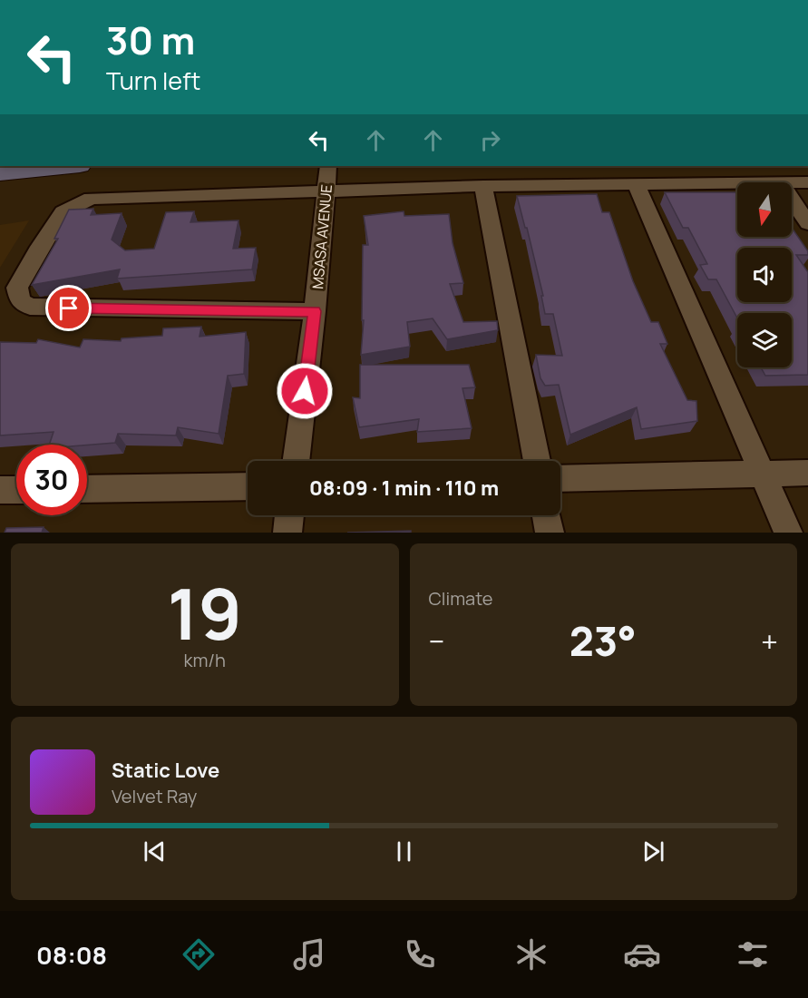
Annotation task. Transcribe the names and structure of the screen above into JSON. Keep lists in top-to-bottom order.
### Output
{
  "streets": {
    "street": ["MSASA AVENUE"]
  },
  "north": "bottom",
  "page": {
    "turn": ["30 m", "Turn left"],
    "limit": "30",
    "trip": "08:09 · 1 min · 110 m",
    "tile": [
      ["19", "km/h"],
      "Climate"
    ],
    "heat": ["−", "23°", "+"],
    "song": ["Static Love", "Velvet Ray"],
    "tabs": "08:08"
  }
}
